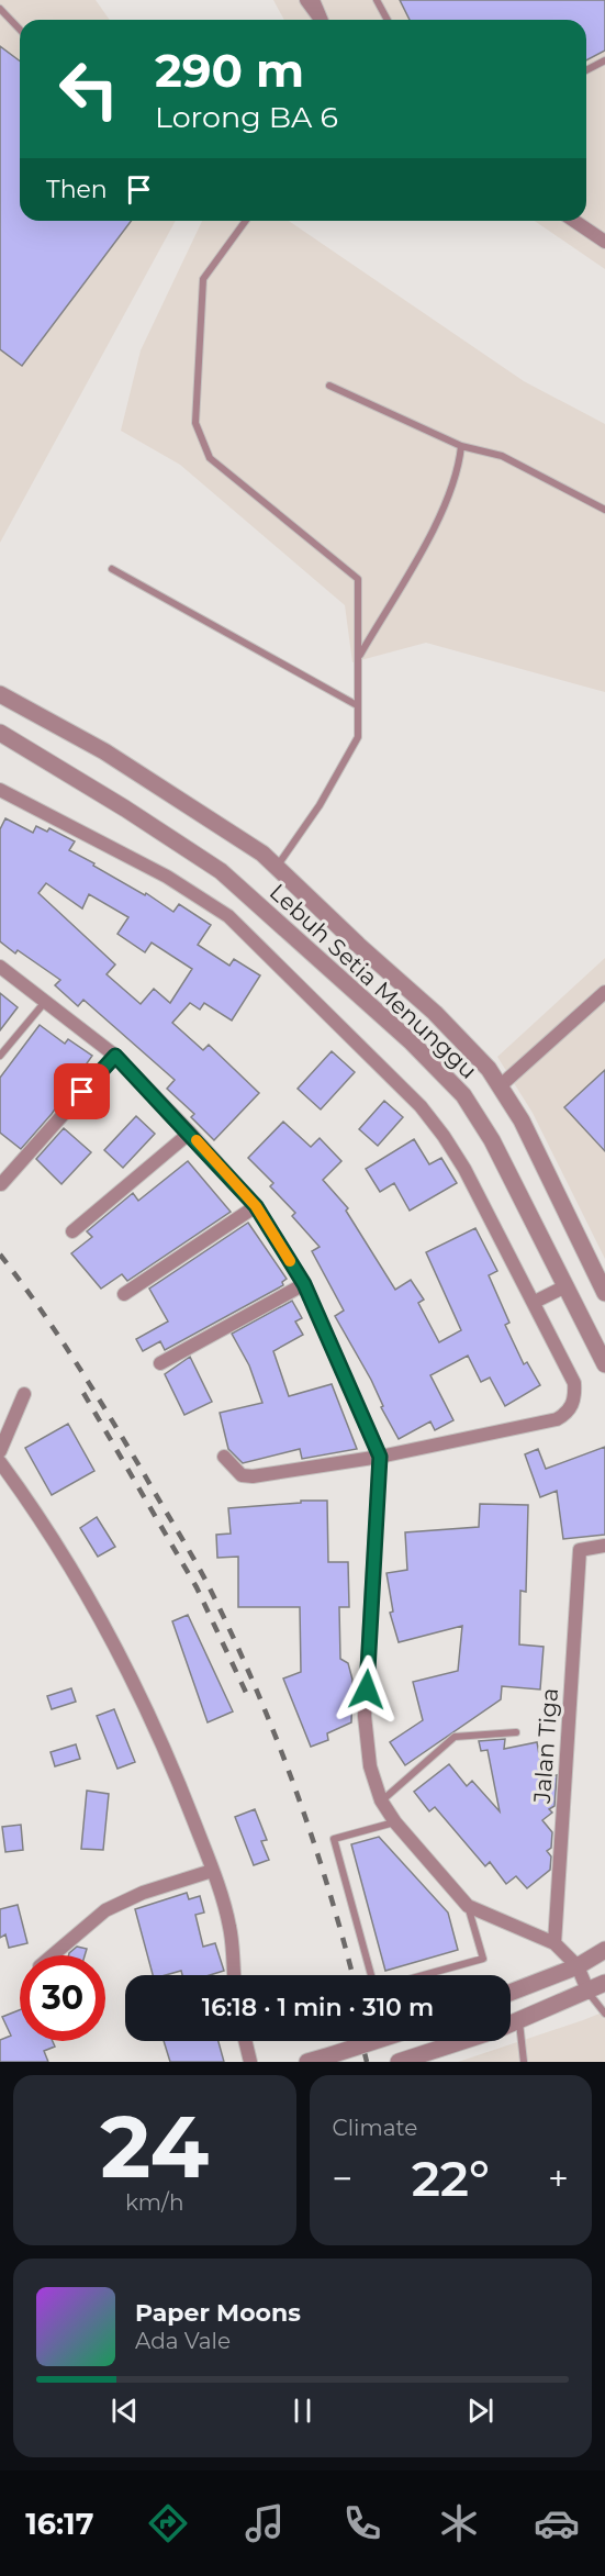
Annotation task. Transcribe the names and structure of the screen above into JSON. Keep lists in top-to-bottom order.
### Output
{
  "streets": {
    "street": ["Lebuh Setia Menunggu", "Jalan Tiga"]
  },
  "page": {
    "turn": ["290 m", "Lorong BA 6"],
    "then": "Then",
    "limit": "30",
    "trip": "16:18 · 1 min · 310 m",
    "tile": [
      ["24", "km/h"],
      "Climate"
    ],
    "heat": ["−", "22°", "+"],
    "song": ["Paper Moons", "Ada Vale"],
    "tabs": "16:17"
  }
}
